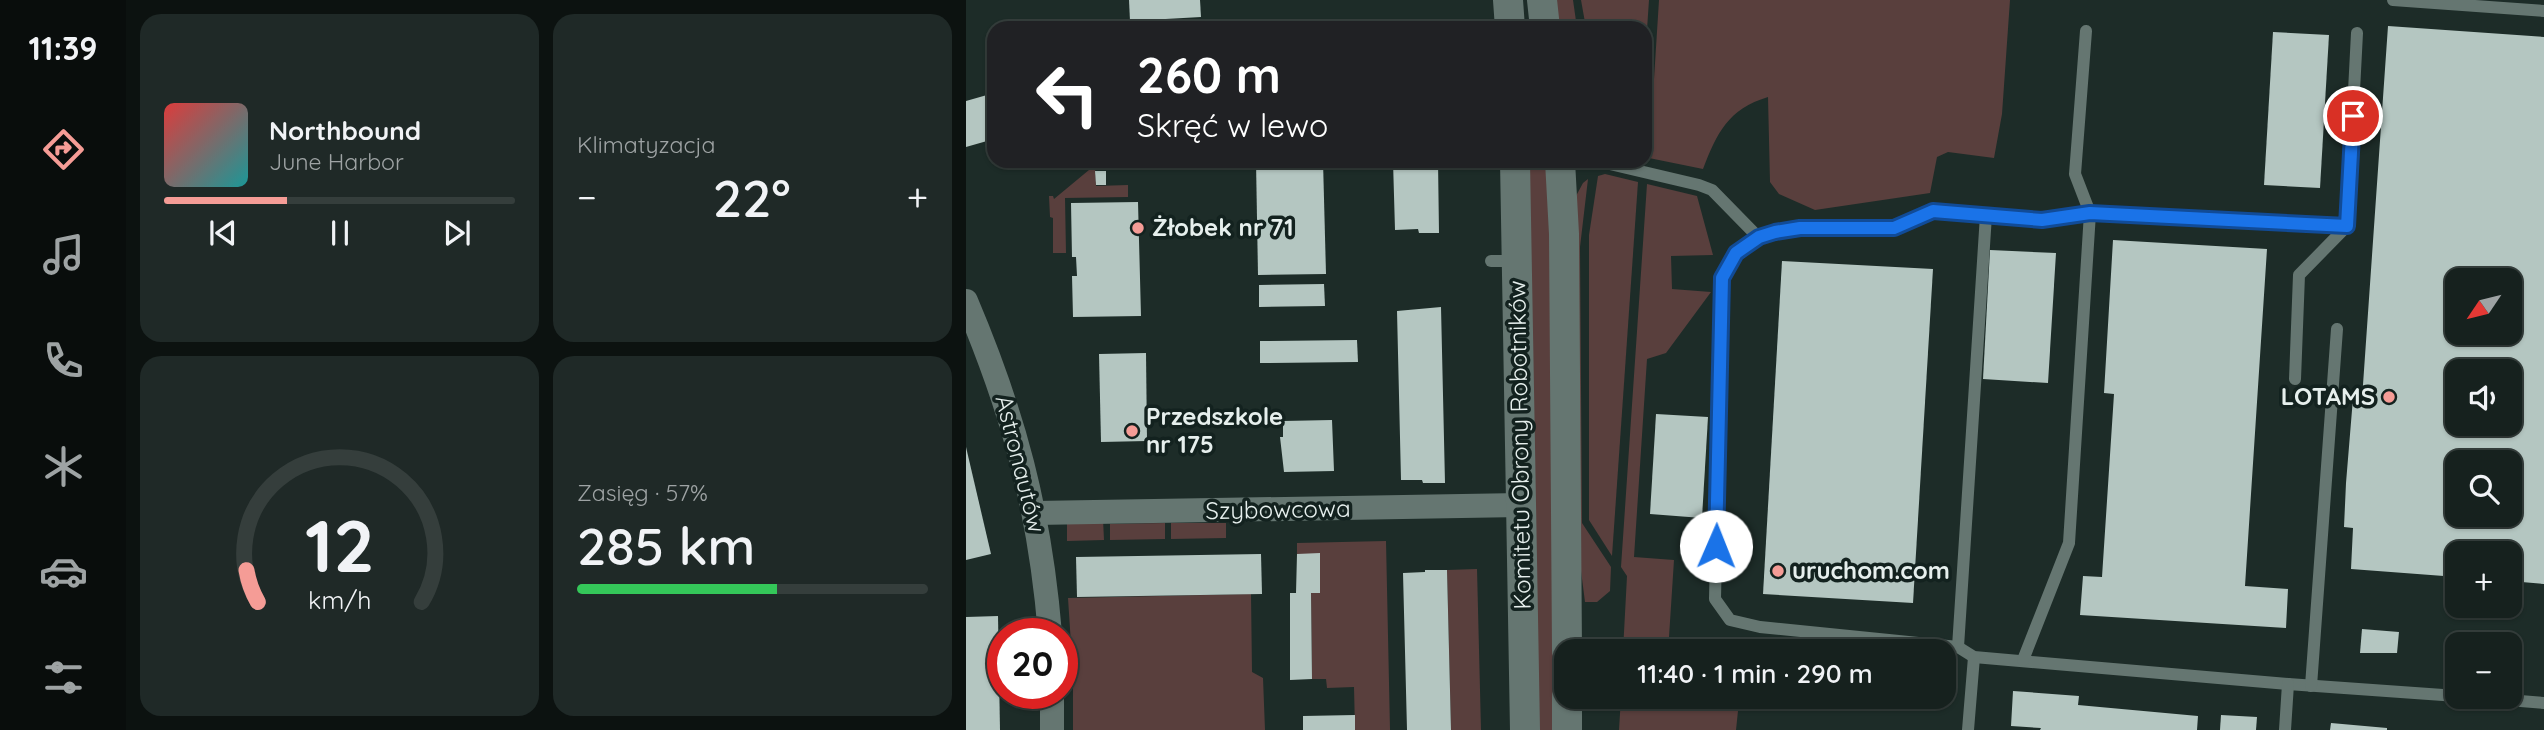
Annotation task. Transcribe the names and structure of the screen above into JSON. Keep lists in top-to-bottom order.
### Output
{
  "streets": {
    "street": ["Komitetu Obrony Robotników", "Astronautów", "Szybowcowa"]
  },
  "crossings": [
    ["Komitetu Obrony Robotników", "Szybowcowa"],
    ["Astronautów", "Szybowcowa"]
  ],
  "places": [
    "Żłobek nr 71",
    "LOTAMS",
    "Przedszkole nr 175",
    "uruchom.com"
  ],
  "north": "bottom left",
  "page": {
    "tabs": "11:39",
    "tile": [
      "Klimatyzacja",
      ["Zasięg · 57%", "285 km"]
    ],
    "turn": ["260 m", "Skręć w lewo"],
    "song": ["Northbound", "June Harbor"],
    "heat": ["−", "22°", "+"],
    "map_buttons": ["+", "−"],
    "limit": "20",
    "trip": "11:40 · 1 min · 290 m",
    "gauge": ["12", "km/h"]
  }
}
